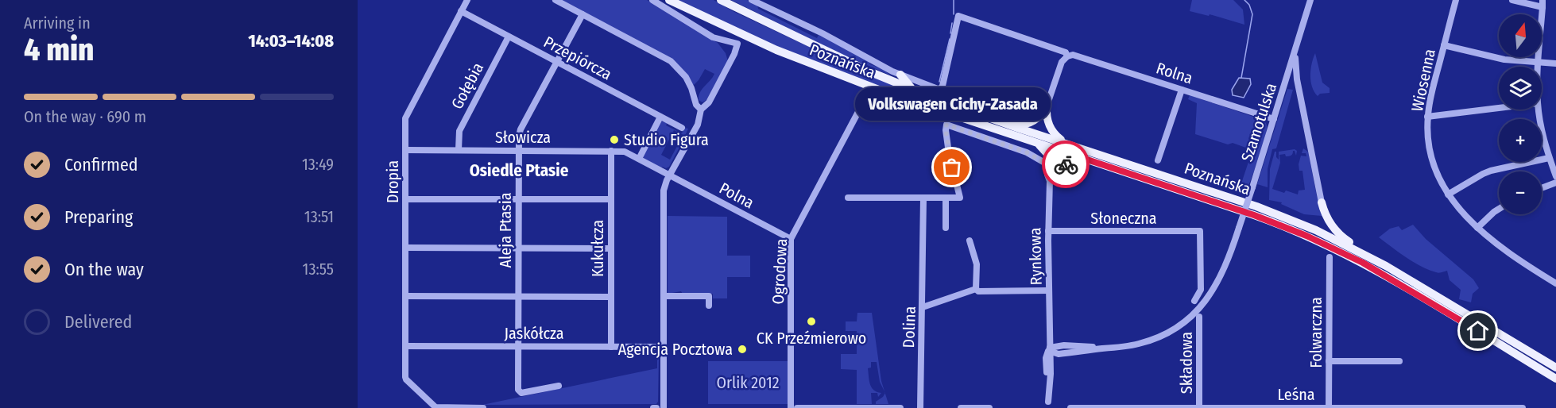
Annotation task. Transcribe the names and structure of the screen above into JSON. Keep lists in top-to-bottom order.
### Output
{
  "streets": {
    "main road": ["Poznańska"],
    "street": [
      "Przepiórcza",
      "Rolna",
      "Wiosenna",
      "Gołębia",
      "Szamotulska",
      "Słowicza",
      "Dropia",
      "Polna",
      "Słoneczna",
      "Aleja Ptasia",
      "Kukułcza",
      "Rynkowa",
      "Ogrodowa",
      "Dolina",
      "Folwarczna",
      "Jaskółcza",
      "Składowa",
      "Leśna"
    ]
  },
  "crossings": [
    ["Przepiórcza", "Gołębia"],
    ["Przepiórcza", "Dropia"],
    ["Przepiórcza", "Aleja Ptasia"],
    ["Poznańska", "Rolna"],
    ["Rolna", "Szamotulska"],
    ["Gołębia", "Słowicza"],
    ["Szamotulska", "Rynkowa"],
    ["Słowicza", "Dropia"],
    ["Słowicza", "Polna"],
    ["Słowicza", "Aleja Ptasia"],
    ["Słowicza", "Kukułcza"],
    ["Dropia", "Jaskółcza"],
    ["Polna", "Ogrodowa"],
    ["Słoneczna", "Rynkowa"],
    ["Aleja Ptasia", "Jaskółcza"],
    ["Kukułcza", "Jaskółcza"],
    ["Folwarczna", "Leśna"],
    ["Składowa", "Leśna"]
  ],
  "districts": ["Osiedle Ptasie"],
  "parks": ["Orlik 2012"],
  "places": [
    "Studio Figura",
    "Volkswagen Cichy-Zasada",
    "CK Przeźmierowo",
    "Agencja Pocztowa"
  ],
  "north": "top",
  "page": {
    "heading": ["4 min", "Arriving in", "14:03–14:08"],
    "map_buttons": ["+", "−"],
    "bar": "On the way · 690 m",
    "bubble": "Volkswagen Cichy-Zasada",
    "list": [
      ["Confirmed", "13:49"],
      ["Preparing", "13:51"],
      ["On the way", "13:55"],
      "Delivered"
    ]
  }
}
